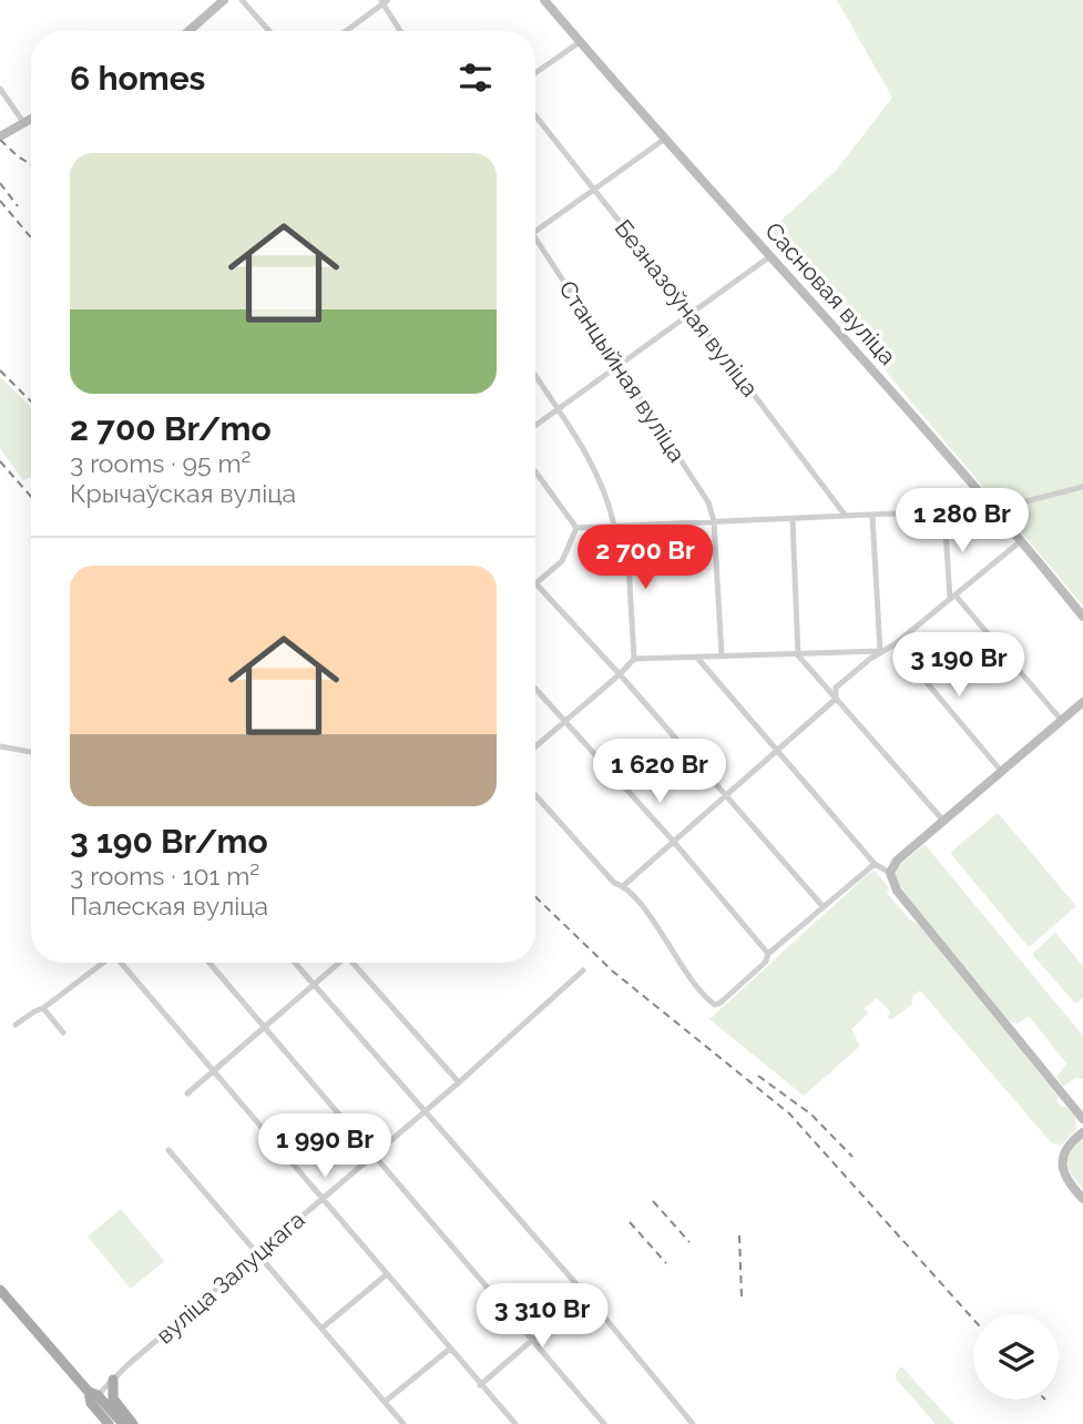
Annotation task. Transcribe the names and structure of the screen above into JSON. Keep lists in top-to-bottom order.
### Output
{
  "streets": {
    "main road": ["Сасновая вуліца"],
    "street": ["Безназоўная вуліца", "Станцыйная вуліца", "вуліца Залуцкага"]
  },
  "page": {
    "heading": "6 homes",
    "list": [
      {
        "name": "2 700 Br/mo",
        "note": "3 rooms · 95 m² · Крычаўская вуліца"
      },
      {
        "name": "3 190 Br/mo",
        "note": "3 rooms · 101 m² · Палеская вуліца"
      }
    ],
    "price": [
      "1 280 Br",
      "2 700 Br",
      "3 190 Br",
      "1 620 Br",
      "1 990 Br",
      "3 310 Br"
    ]
  }
}
